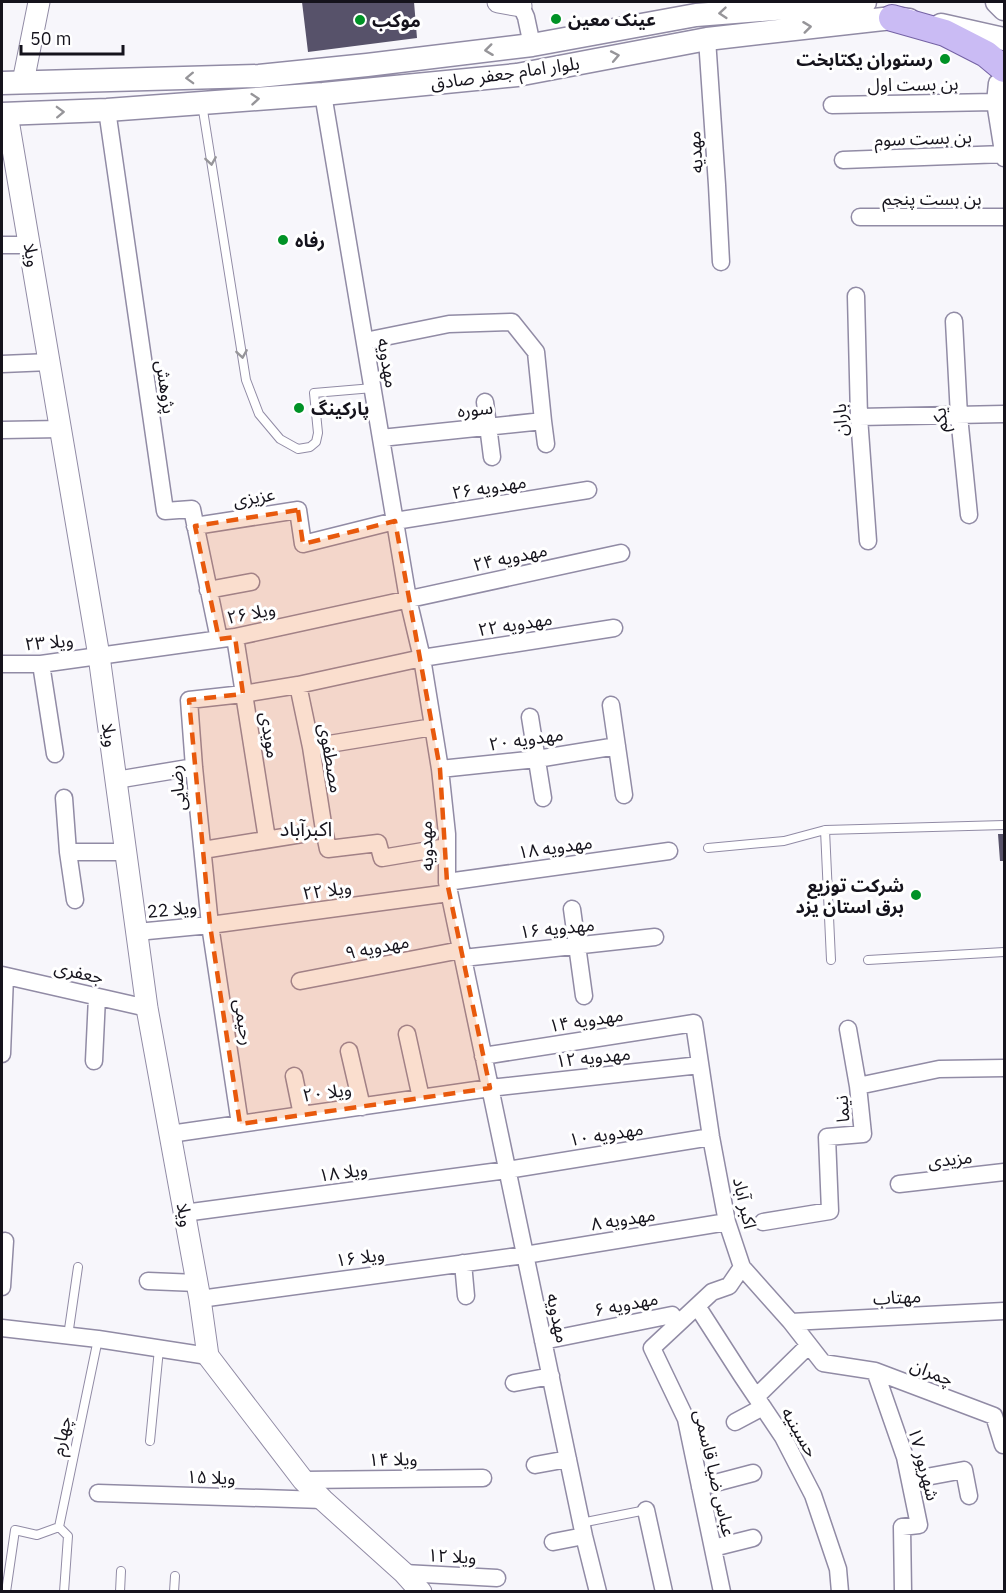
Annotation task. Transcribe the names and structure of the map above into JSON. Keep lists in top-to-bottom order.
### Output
{
  "streets": {
    "main road": ["بلوار امام جعفر صادق"],
    "street": [
      "بن بست اول",
      "بن بست سوم",
      "مهديه",
      "بن بست پنجم",
      "ویلا",
      "مهدویه",
      "پژوهش",
      "سوره",
      "باران",
      "یکم",
      "مهدویه ۲۶",
      "عزیزی",
      "مهدویه ۲۴",
      "ویلا ۲۶",
      "مهدویه ۲۲",
      "ویلا ۲۳",
      "مویدی",
      "مهدویه ۲۰",
      "مصطفوی",
      "رضایی",
      "مهدویه ۱۸",
      "ویلا ۲۲",
      "ویلا 22",
      "مهدویه ۱۶",
      "مهدویه ۹",
      "جعفری",
      "مهدویه ۱۴",
      "رحیمی",
      "مهدویه ۱۲",
      "ویلا ۲۰",
      "نیما",
      "مهدویه ۱۰",
      "مزیدی",
      "ویلا ۱۸",
      "اکبر آباد",
      "مهدویه ۸",
      "ویلا ۱۶",
      "مهتاب",
      "مهدویه ۶",
      "چمران",
      "حسینیه",
      "ویلا ۱۴",
      "۱۷ شهریور",
      "عباس ضیا قاسمی",
      "ویلا ۱۵",
      "ویلا ۱۲"
    ],
    "lane": ["چهارم"]
  },
  "crossings": [
    ["بلوار امام جعفر صادق", "مهديه"],
    ["بلوار امام جعفر صادق", "ویلا"],
    ["بلوار امام جعفر صادق", "مهدویه"],
    ["بلوار امام جعفر صادق", "پژوهش"],
    ["ویلا", "ویلا ۲۶"],
    ["ویلا", "ویلا ۲۳"],
    ["ویلا", "ویلا 22"],
    ["ویلا", "جعفری"],
    ["ویلا", "ویلا ۲۰"],
    ["ویلا", "ویلا ۱۸"],
    ["ویلا", "ویلا ۱۶"],
    ["ویلا", "ویلا ۱۴"],
    ["ویلا", "ویلا ۱۵"],
    ["ویلا", "ویلا ۱۲"],
    ["مهدویه", "سوره"],
    ["مهدویه", "مهدویه ۲۶"],
    ["مهدویه", "عزیزی"],
    ["مهدویه", "مهدویه ۲۴"],
    ["مهدویه", "ویلا ۲۶"],
    ["مهدویه", "مهدویه ۲۲"],
    ["مهدویه", "مهدویه ۲۰"],
    ["مهدویه", "مصطفوی"],
    ["مهدویه", "مهدویه ۱۸"],
    ["مهدویه", "ویلا ۲۲"],
    ["مهدویه", "مهدویه ۱۶"],
    ["مهدویه", "مهدویه ۹"],
    ["مهدویه", "مهدویه ۱۴"],
    ["مهدویه", "مهدویه ۱۲"],
    ["مهدویه", "ویلا ۲۰"],
    ["مهدویه", "مهدویه ۱۰"],
    ["مهدویه", "ویلا ۱۸"],
    ["مهدویه", "مهدویه ۸"],
    ["مهدویه", "ویلا ۱۶"],
    ["مهدویه", "مهدویه ۶"],
    ["پژوهش", "عزیزی"],
    ["مهدویه ۲۶", "عزیزی"],
    ["مهدویه ۲۴", "ویلا ۲۶"],
    ["ویلا ۲۶", "ویلا ۲۳"],
    ["ویلا ۲۶", "مویدی"],
    ["مویدی", "رضایی"],
    ["رضایی", "ویلا ۲۲"],
    ["رضایی", "ویلا 22"],
    ["رضایی", "رحیمی"],
    ["مهدویه ۱۸", "ویلا ۲۲"],
    ["ویلا ۲۲", "ویلا 22"],
    ["ویلا ۲۲", "رحیمی"],
    ["ویلا 22", "رحیمی"],
    ["مهدویه ۱۶", "مهدویه ۹"],
    ["مهدویه ۱۴", "اکبر آباد"],
    ["رحیمی", "ویلا ۲۰"],
    ["مهدویه ۱۲", "ویلا ۲۰"],
    ["مهدویه ۱۲", "اکبر آباد"],
    ["مهدویه ۱۰", "ویلا ۱۸"],
    ["مهدویه ۱۰", "اکبر آباد"],
    ["اکبر آباد", "مهدویه ۸"],
    ["اکبر آباد", "مهتاب"],
    ["اکبر آباد", "چمران"],
    ["اکبر آباد", "عباس ضیا قاسمی"],
    ["مهدویه ۸", "ویلا ۱۶"],
    ["مهدویه ۶", "عباس ضیا قاسمی"],
    ["چمران", "۱۷ شهریور"],
    ["حسینیه", "عباس ضیا قاسمی"]
  ],
  "districts": ["اکبرآباد"],
  "places": [
    "عینک معین",
    "موکب",
    "رستوران یکتابخت",
    "رفاه",
    "پارکینگ",
    "شرکت توزیع برق استان یزد"
  ],
  "scale_bar": "50 m"
}
